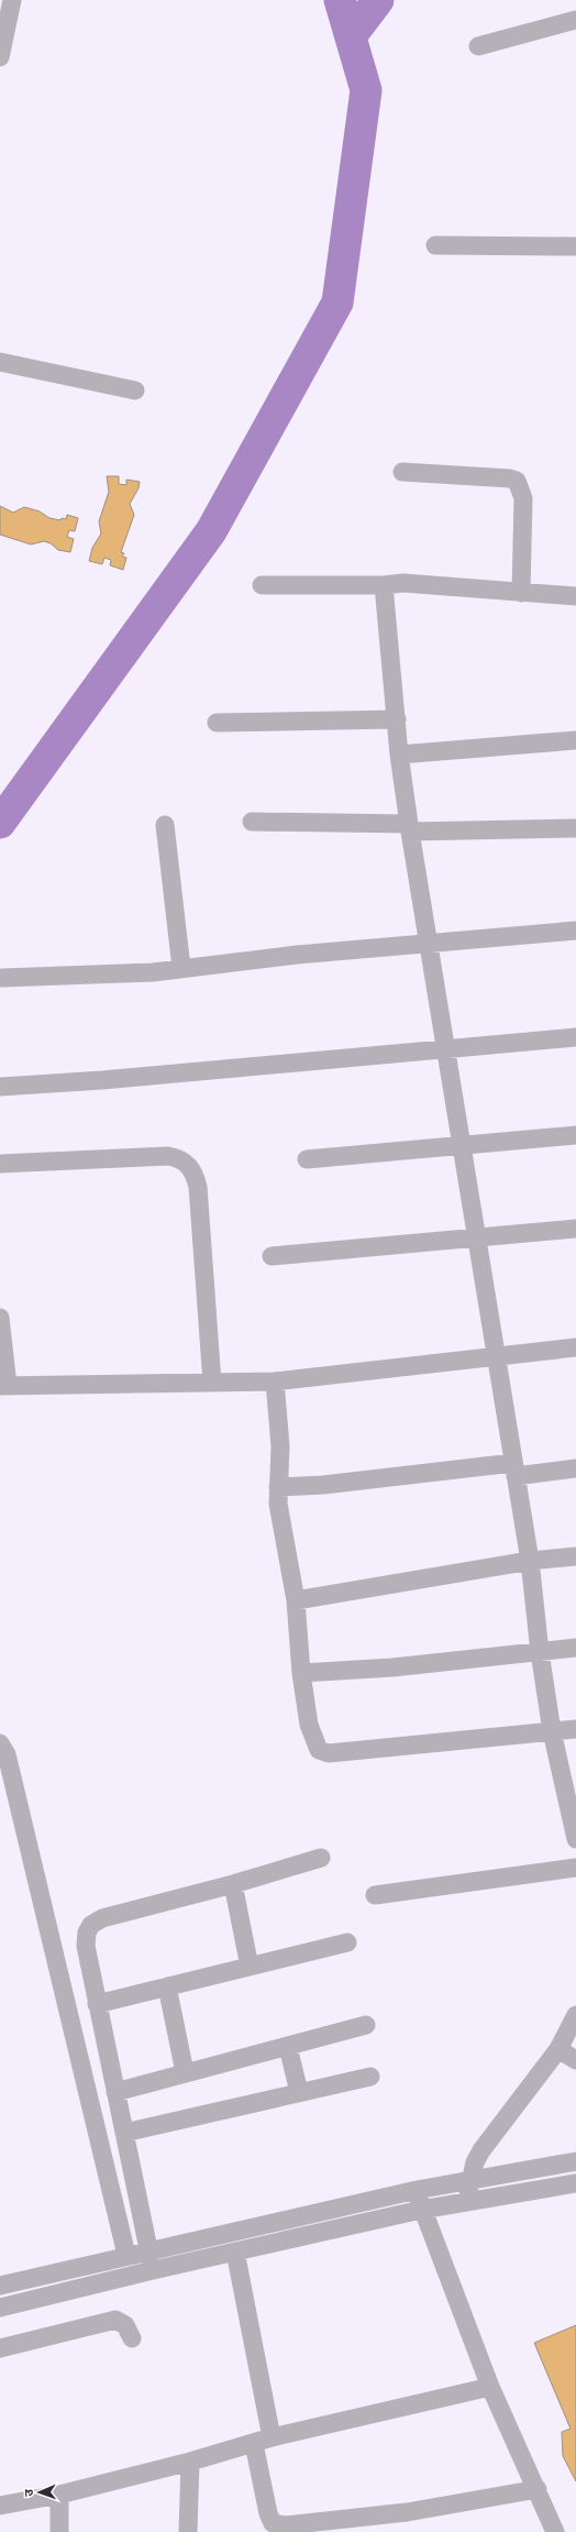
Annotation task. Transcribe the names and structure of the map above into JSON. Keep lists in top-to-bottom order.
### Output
{
  "north": "left"
}
